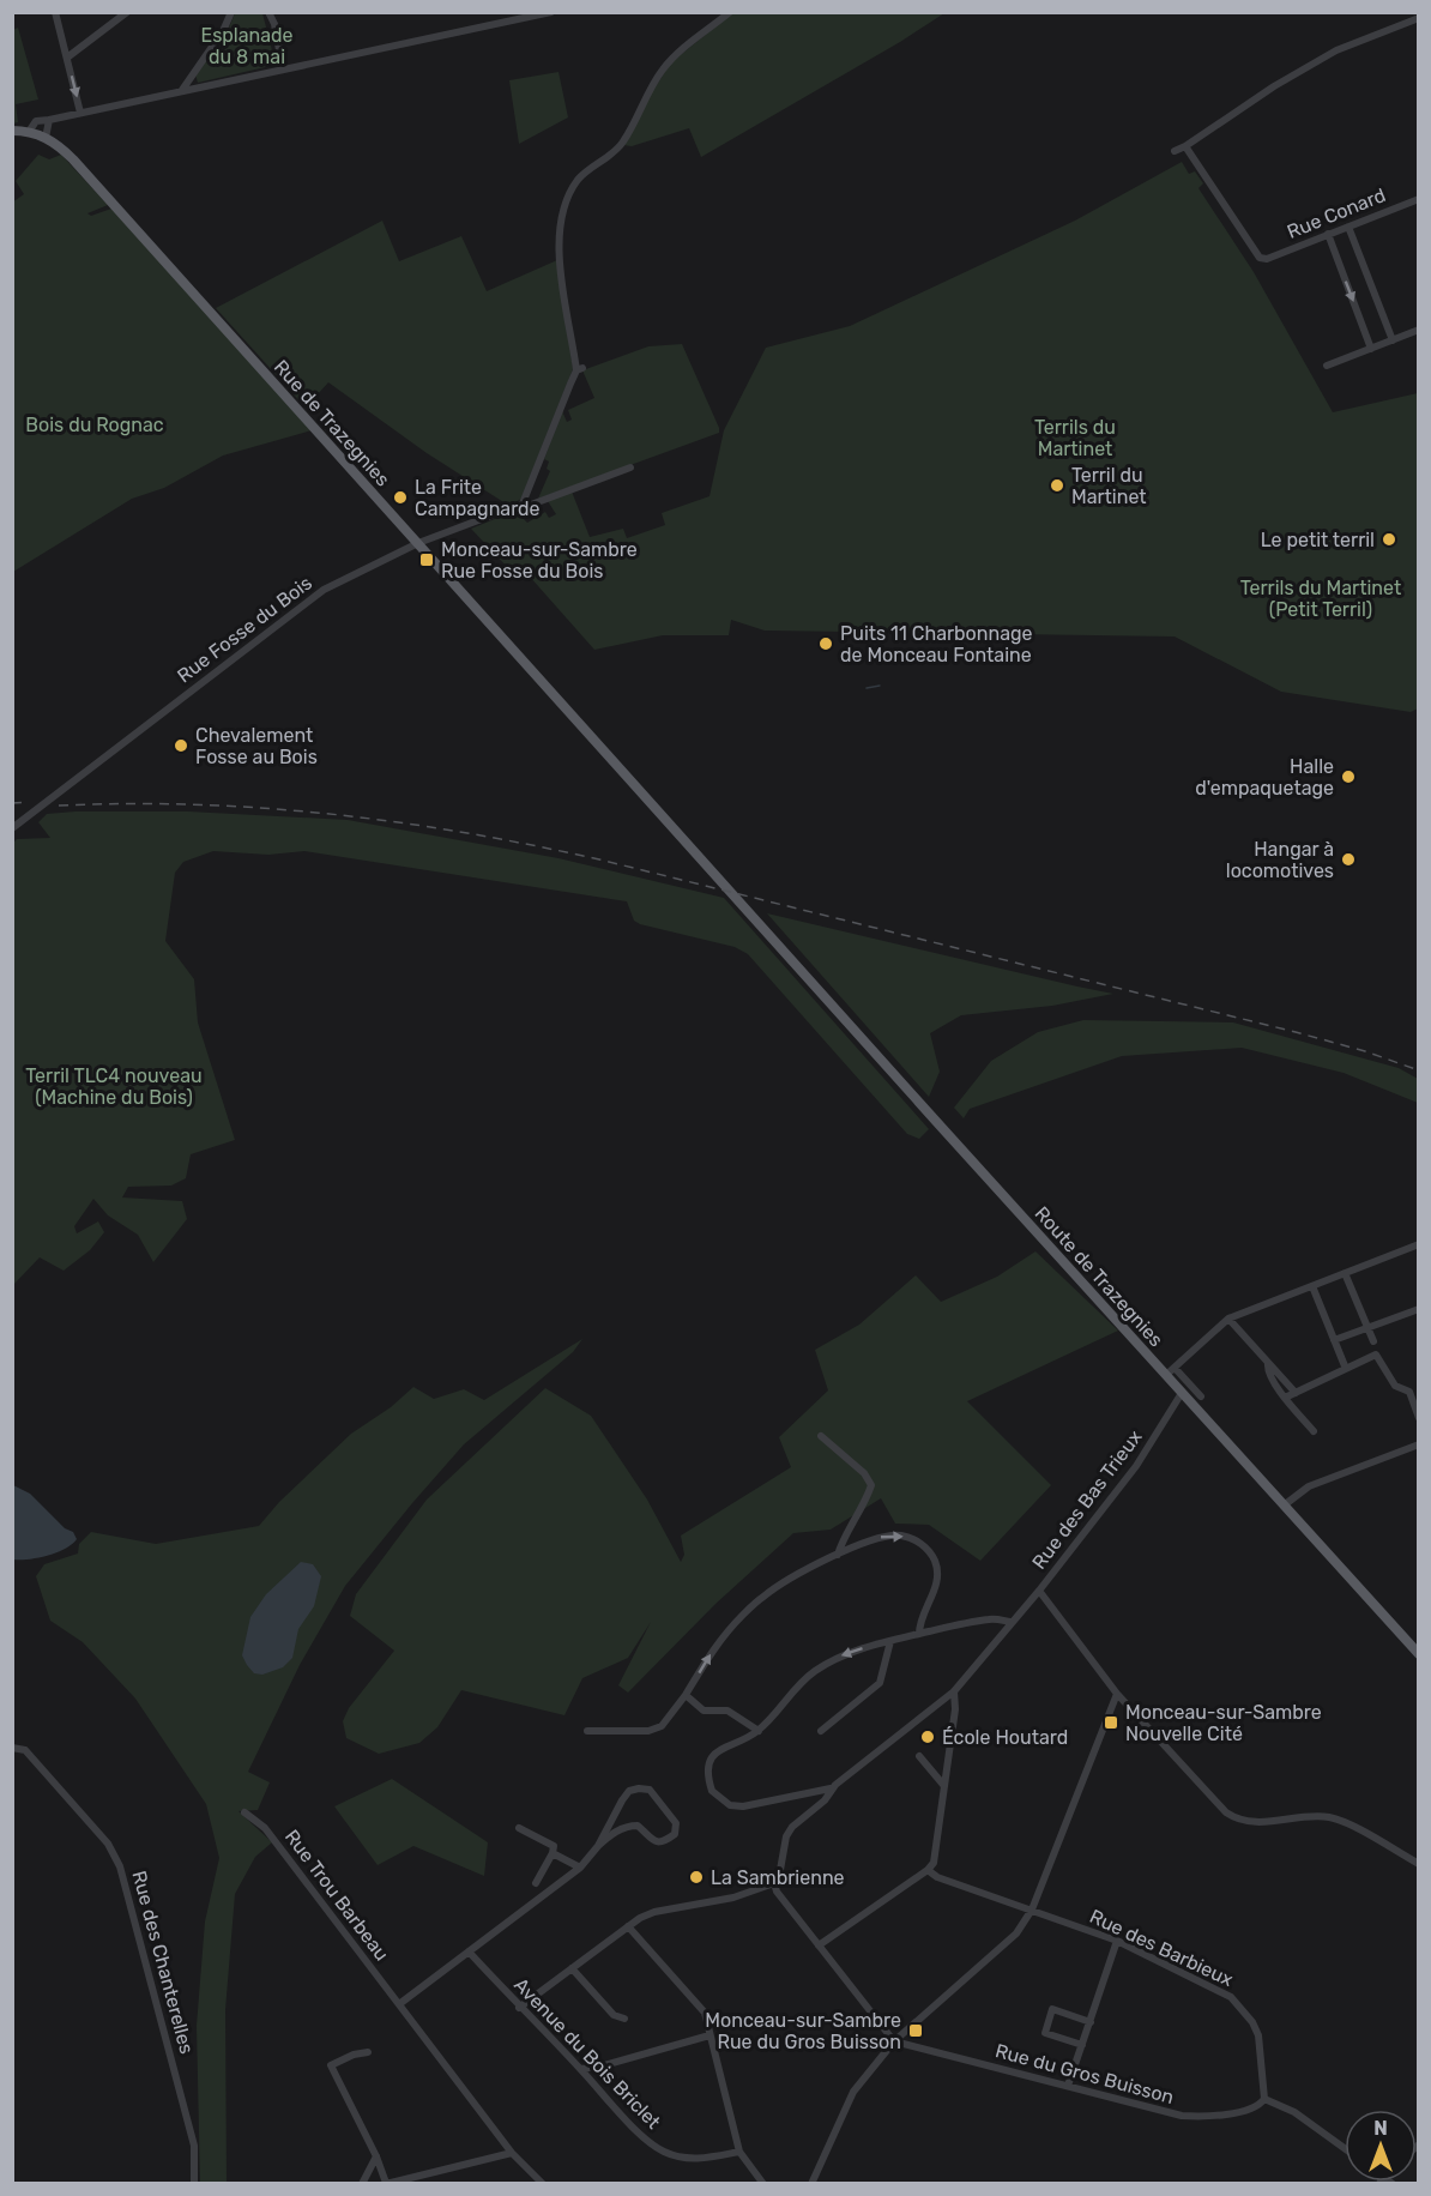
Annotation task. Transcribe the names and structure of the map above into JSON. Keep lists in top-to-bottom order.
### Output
{
  "streets": {
    "main road": ["Rue de Trazegnies", "Route de Trazegnies"],
    "street": [
      "Rue Conard",
      "Rue Fosse du Bois",
      "Rue des Bas Trieux",
      "Rue Trou Barbeau",
      "Rue des Barbieux",
      "Rue des Chanterelles",
      "Avenue du Bois Briclet",
      "Rue du Gros Buisson"
    ]
  },
  "crossings": [
    ["Rue de Trazegnies", "Rue Fosse du Bois"],
    ["Rue de Trazegnies", "Route de Trazegnies"],
    ["Route de Trazegnies", "Rue des Bas Trieux"],
    ["Rue des Barbieux", "Rue du Gros Buisson"]
  ],
  "parks": [
    "Esplanade du 8 mai",
    "Bois du Rognac",
    "Terrils du Martinet",
    "Terrils du Martinet (Petit Terril)",
    "Terril TLC4 nouveau (Machine du Bois)"
  ],
  "places": {
    "other": [
      "Terril du Martinet",
      "La Frite Campagnarde",
      "Le petit terril",
      "Puits 11 Charbonnage de Monceau Fontaine",
      "Chevalement Fosse au Bois",
      "Halle d'empaquetage",
      "Hangar à locomotives",
      "École Houtard",
      "La Sambrienne"
    ],
    "transit": ["Monceau-sur-Sambre Rue Fosse du Bois", "Monceau-sur-Sambre Nouvelle Cité", "Monceau-sur-Sambre Rue du Gros Buisson"]
  },
  "north": "top"
}
